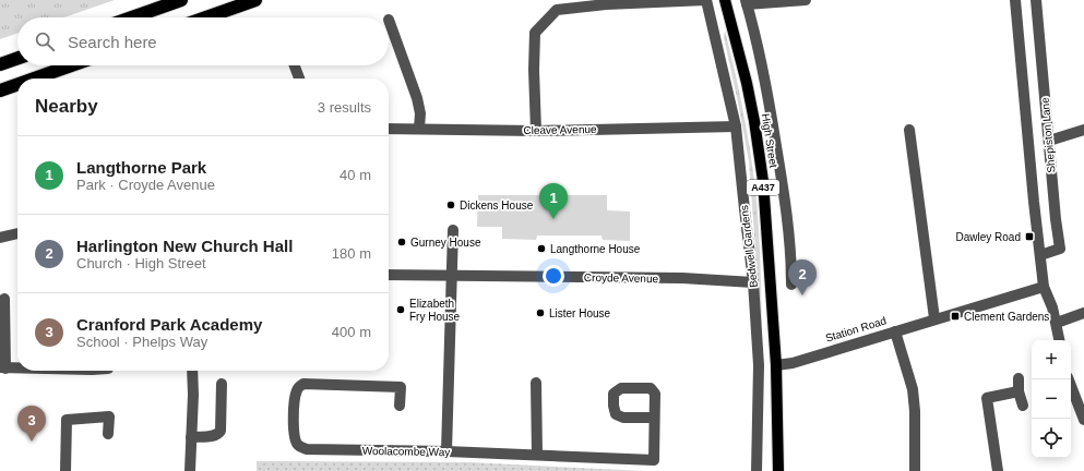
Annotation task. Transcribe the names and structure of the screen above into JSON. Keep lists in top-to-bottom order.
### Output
{
  "streets": {
    "main road": ["High Street", "A437"],
    "street": [
      "Cleave Avenue",
      "Shepiston Lane",
      "Bedwell Gardens",
      "Croyde Avenue",
      "Station Road",
      "Woolacombe Way"
    ]
  },
  "crossings": [
    ["Cleave Avenue", "Bedwell Gardens"],
    ["Shepiston Lane", "Station Road"],
    ["High Street", "A437"],
    ["High Street", "Station Road"],
    ["A437", "Station Road"],
    ["Bedwell Gardens", "Croyde Avenue"]
  ],
  "places": {
    "other": [
      "Dickens House",
      "Gurney House",
      "Langthorne House",
      "Elizabeth Fry House",
      "Lister House"
    ],
    "transit": ["Dawley Road", "Clement Gardens"]
  },
  "page": {
    "search": "Search here",
    "heading": ["Nearby", "3 results"],
    "list": [
      {
        "mark": "1",
        "name": "Langthorne Park",
        "note": "Park · Croyde Avenue",
        "value": "40 m"
      },
      {
        "mark": "2",
        "name": "Harlington New Church Hall",
        "note": "Church · High Street",
        "value": "180 m"
      },
      {
        "mark": "3",
        "name": "Cranford Park Academy",
        "note": "School · Phelps Way",
        "value": "400 m"
      }
    ],
    "pins": ["1", "2", "3"],
    "map_buttons": ["+", "−"]
  }
}
